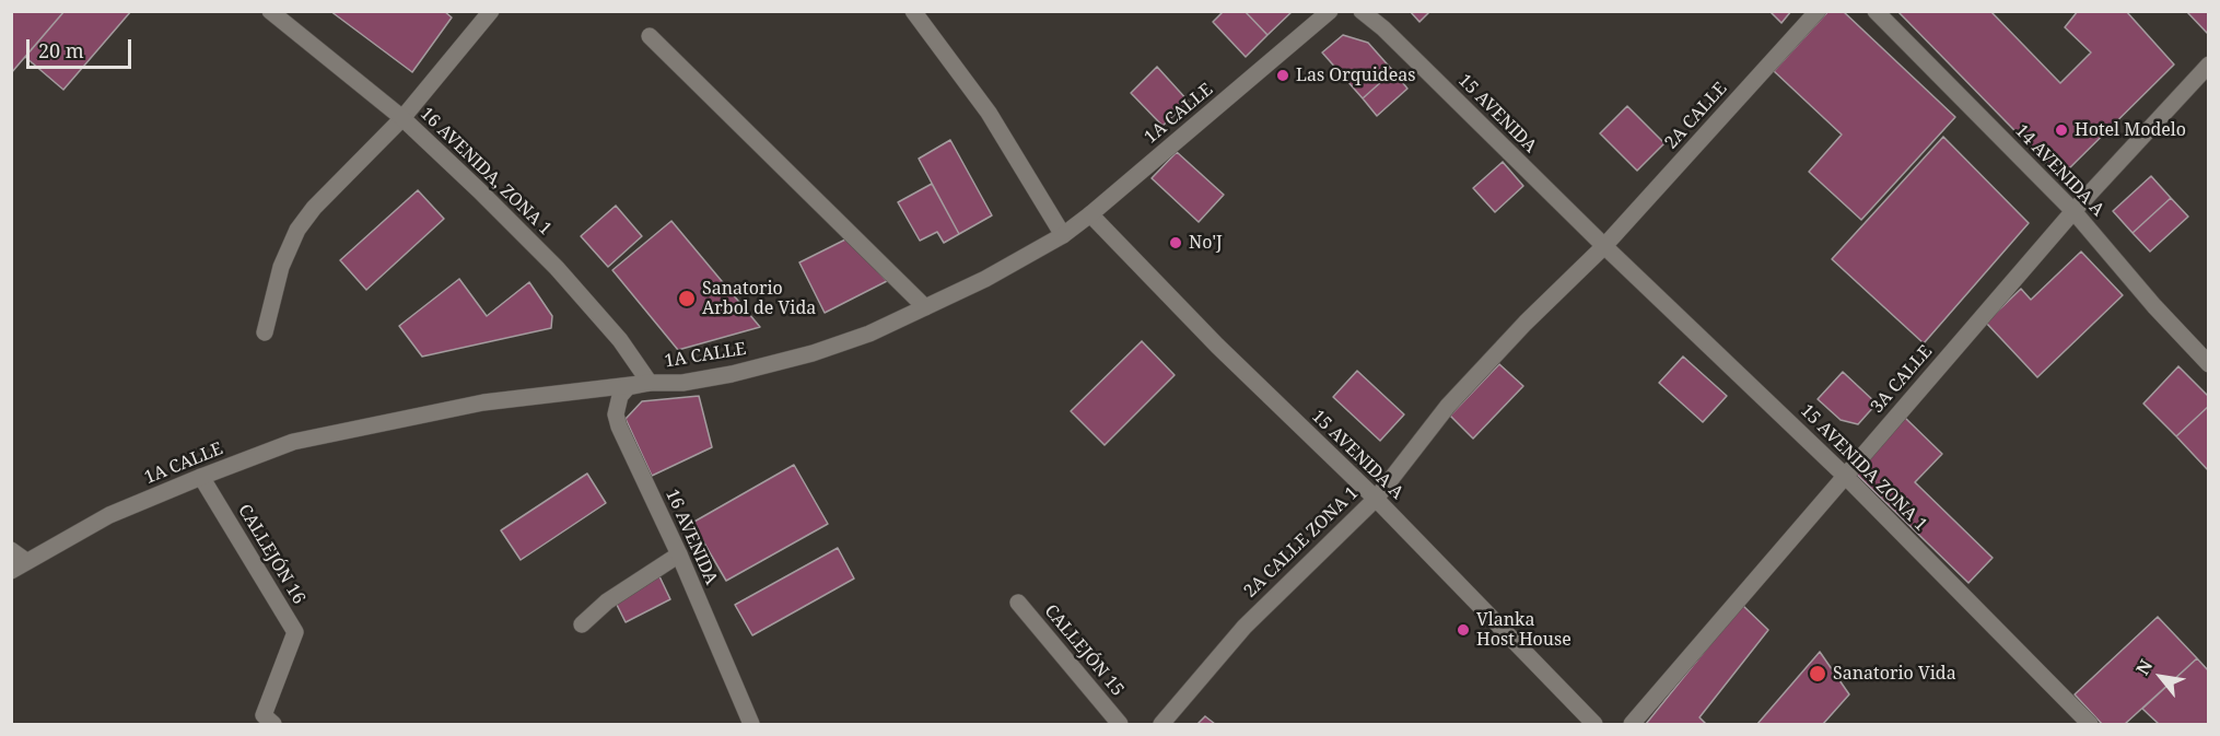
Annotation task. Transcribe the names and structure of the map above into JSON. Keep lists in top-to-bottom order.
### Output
{
  "streets": {
    "street": [
      "1A CALLE",
      "15 AVENIDA",
      "2A CALLE",
      "14 AVENIDA A",
      "16 AVENIDA, ZONA 1",
      "3A CALLE",
      "15 AVENIDA A",
      "15 AVENIDA ZONA 1",
      "16 AVENIDA",
      "2A CALLE ZONA 1",
      "CALLEJÓN 16",
      "CALLEJÓN 15"
    ]
  },
  "crossings": [
    ["1A CALLE", "16 AVENIDA, ZONA 1"],
    ["1A CALLE", "15 AVENIDA A"],
    ["1A CALLE", "16 AVENIDA"],
    ["1A CALLE", "CALLEJÓN 16"],
    ["15 AVENIDA", "2A CALLE"],
    ["15 AVENIDA", "15 AVENIDA ZONA 1"],
    ["15 AVENIDA", "2A CALLE ZONA 1"],
    ["2A CALLE", "15 AVENIDA ZONA 1"],
    ["2A CALLE", "2A CALLE ZONA 1"],
    ["14 AVENIDA A", "3A CALLE"],
    ["16 AVENIDA, ZONA 1", "16 AVENIDA"],
    ["3A CALLE", "15 AVENIDA ZONA 1"],
    ["15 AVENIDA A", "2A CALLE ZONA 1"],
    ["15 AVENIDA ZONA 1", "2A CALLE ZONA 1"]
  ],
  "places": [
    "Las Orquideas",
    "Hotel Modelo",
    "No'J",
    "Sanatorio Arbol de Vida",
    "Vlanka Host House",
    "Sanatorio Vida"
  ],
  "scale_bar": "20 m",
  "north": "top left"
}
